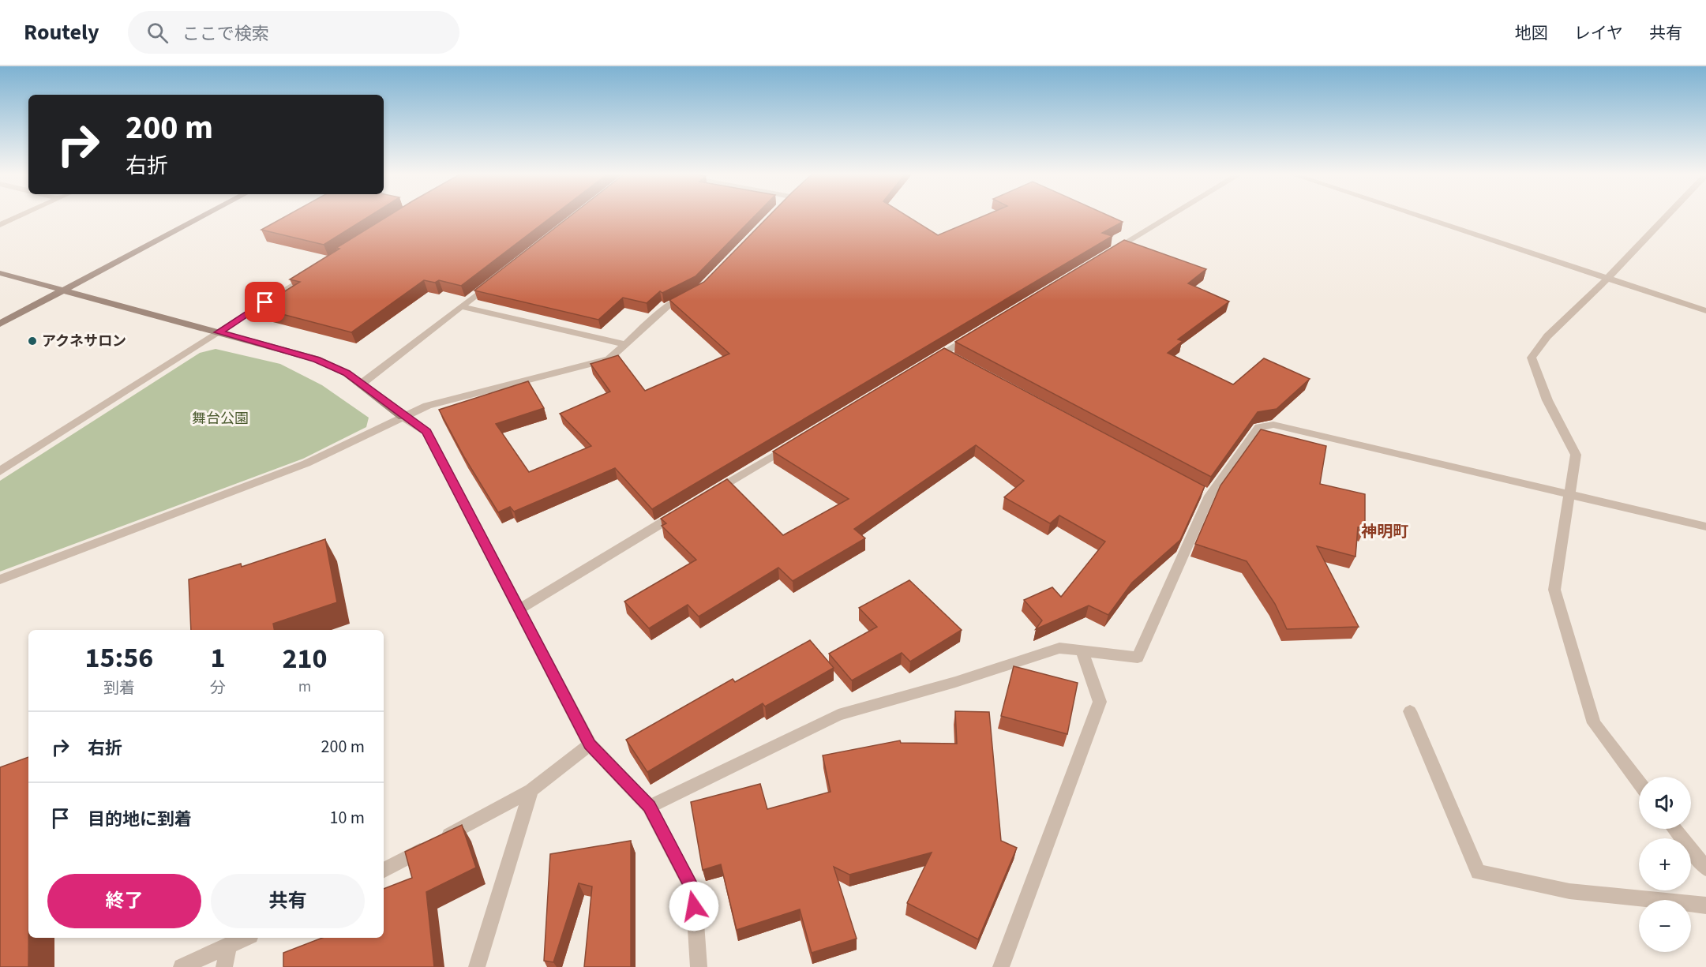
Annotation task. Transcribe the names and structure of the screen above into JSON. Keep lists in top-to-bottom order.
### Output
{
  "districts": ["神明町"],
  "parks": ["舞台公園"],
  "places": ["アクネサロン"],
  "page": {
    "header": "Routely",
    "search": "ここで検索",
    "nav": ["地図", "レイヤ", "共有"],
    "turn": ["200 m", "右折"],
    "eta": [
      "15:56",
      "到着",
      "1",
      "分",
      "210",
      "m"
    ],
    "list": [
      {
        "name": "右折",
        "value": "200 m"
      },
      {
        "name": "目的地に到着",
        "value": "10 m"
      }
    ],
    "map_buttons": ["+", "−"],
    "buttons": ["終了", "共有"]
  }
}
